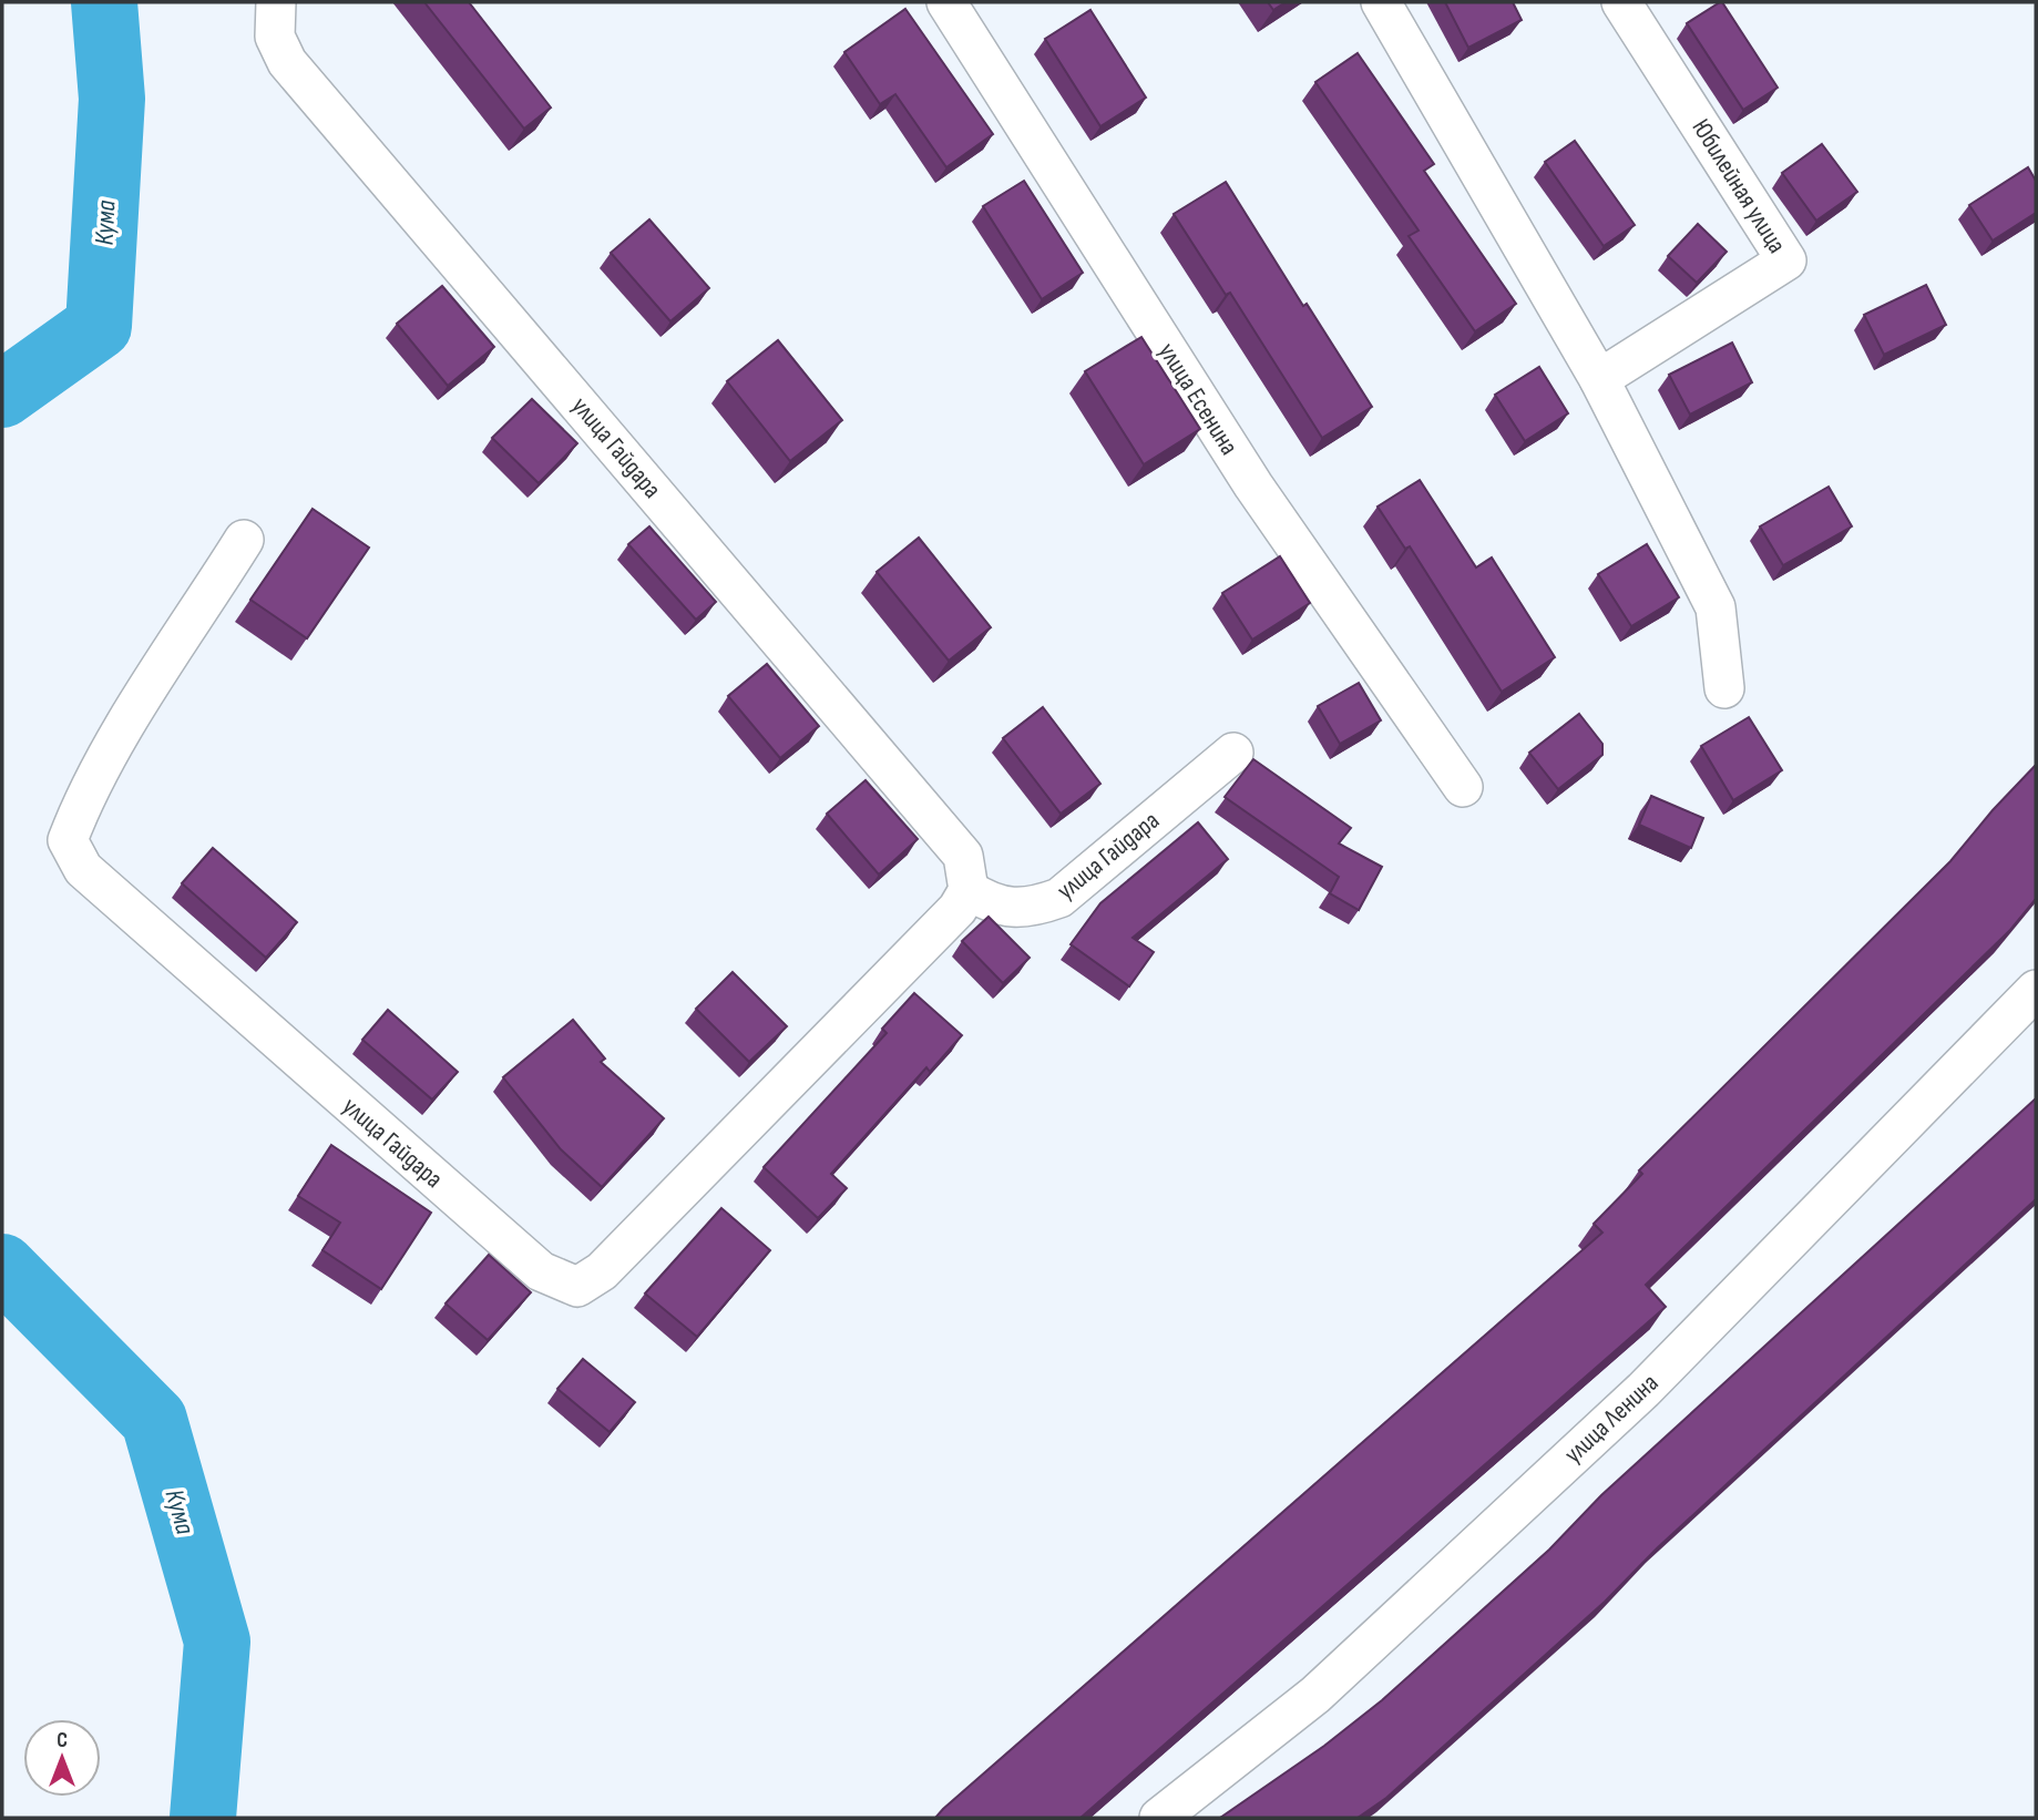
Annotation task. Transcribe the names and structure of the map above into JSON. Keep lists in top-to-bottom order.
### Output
{
  "streets": {
    "street": [
      "Юбилейная улица",
      "улица Есенина",
      "улица Гайдара",
      "улица Ленина"
    ]
  },
  "water": ["Кума"],
  "north": "top"
}
